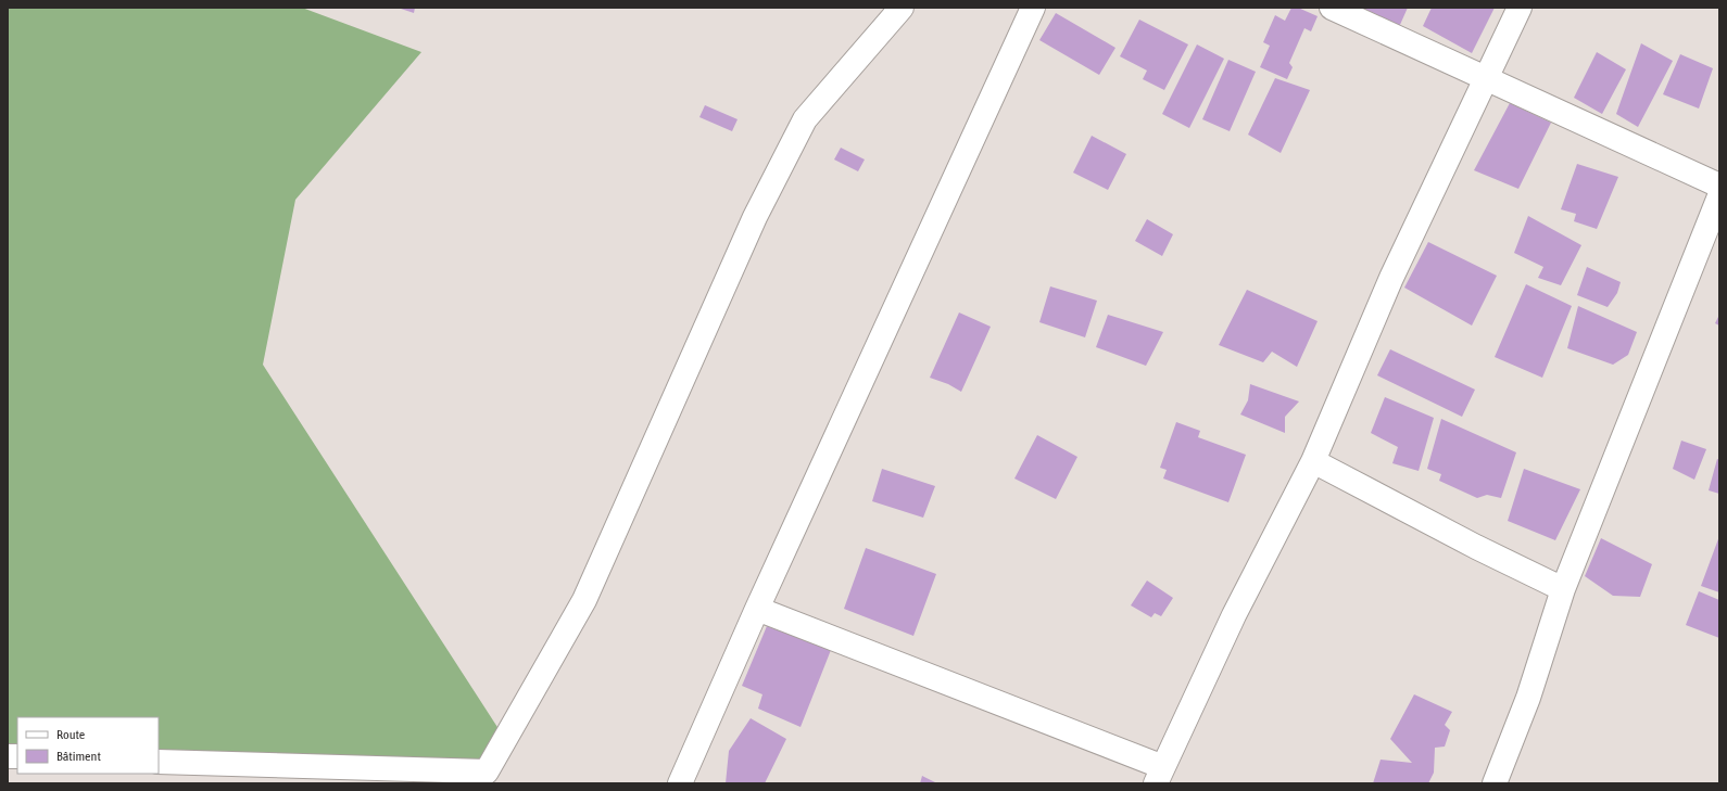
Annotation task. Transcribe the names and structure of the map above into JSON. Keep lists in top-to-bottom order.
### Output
{
  "legend": ["Route", "Bâtiment"]
}
